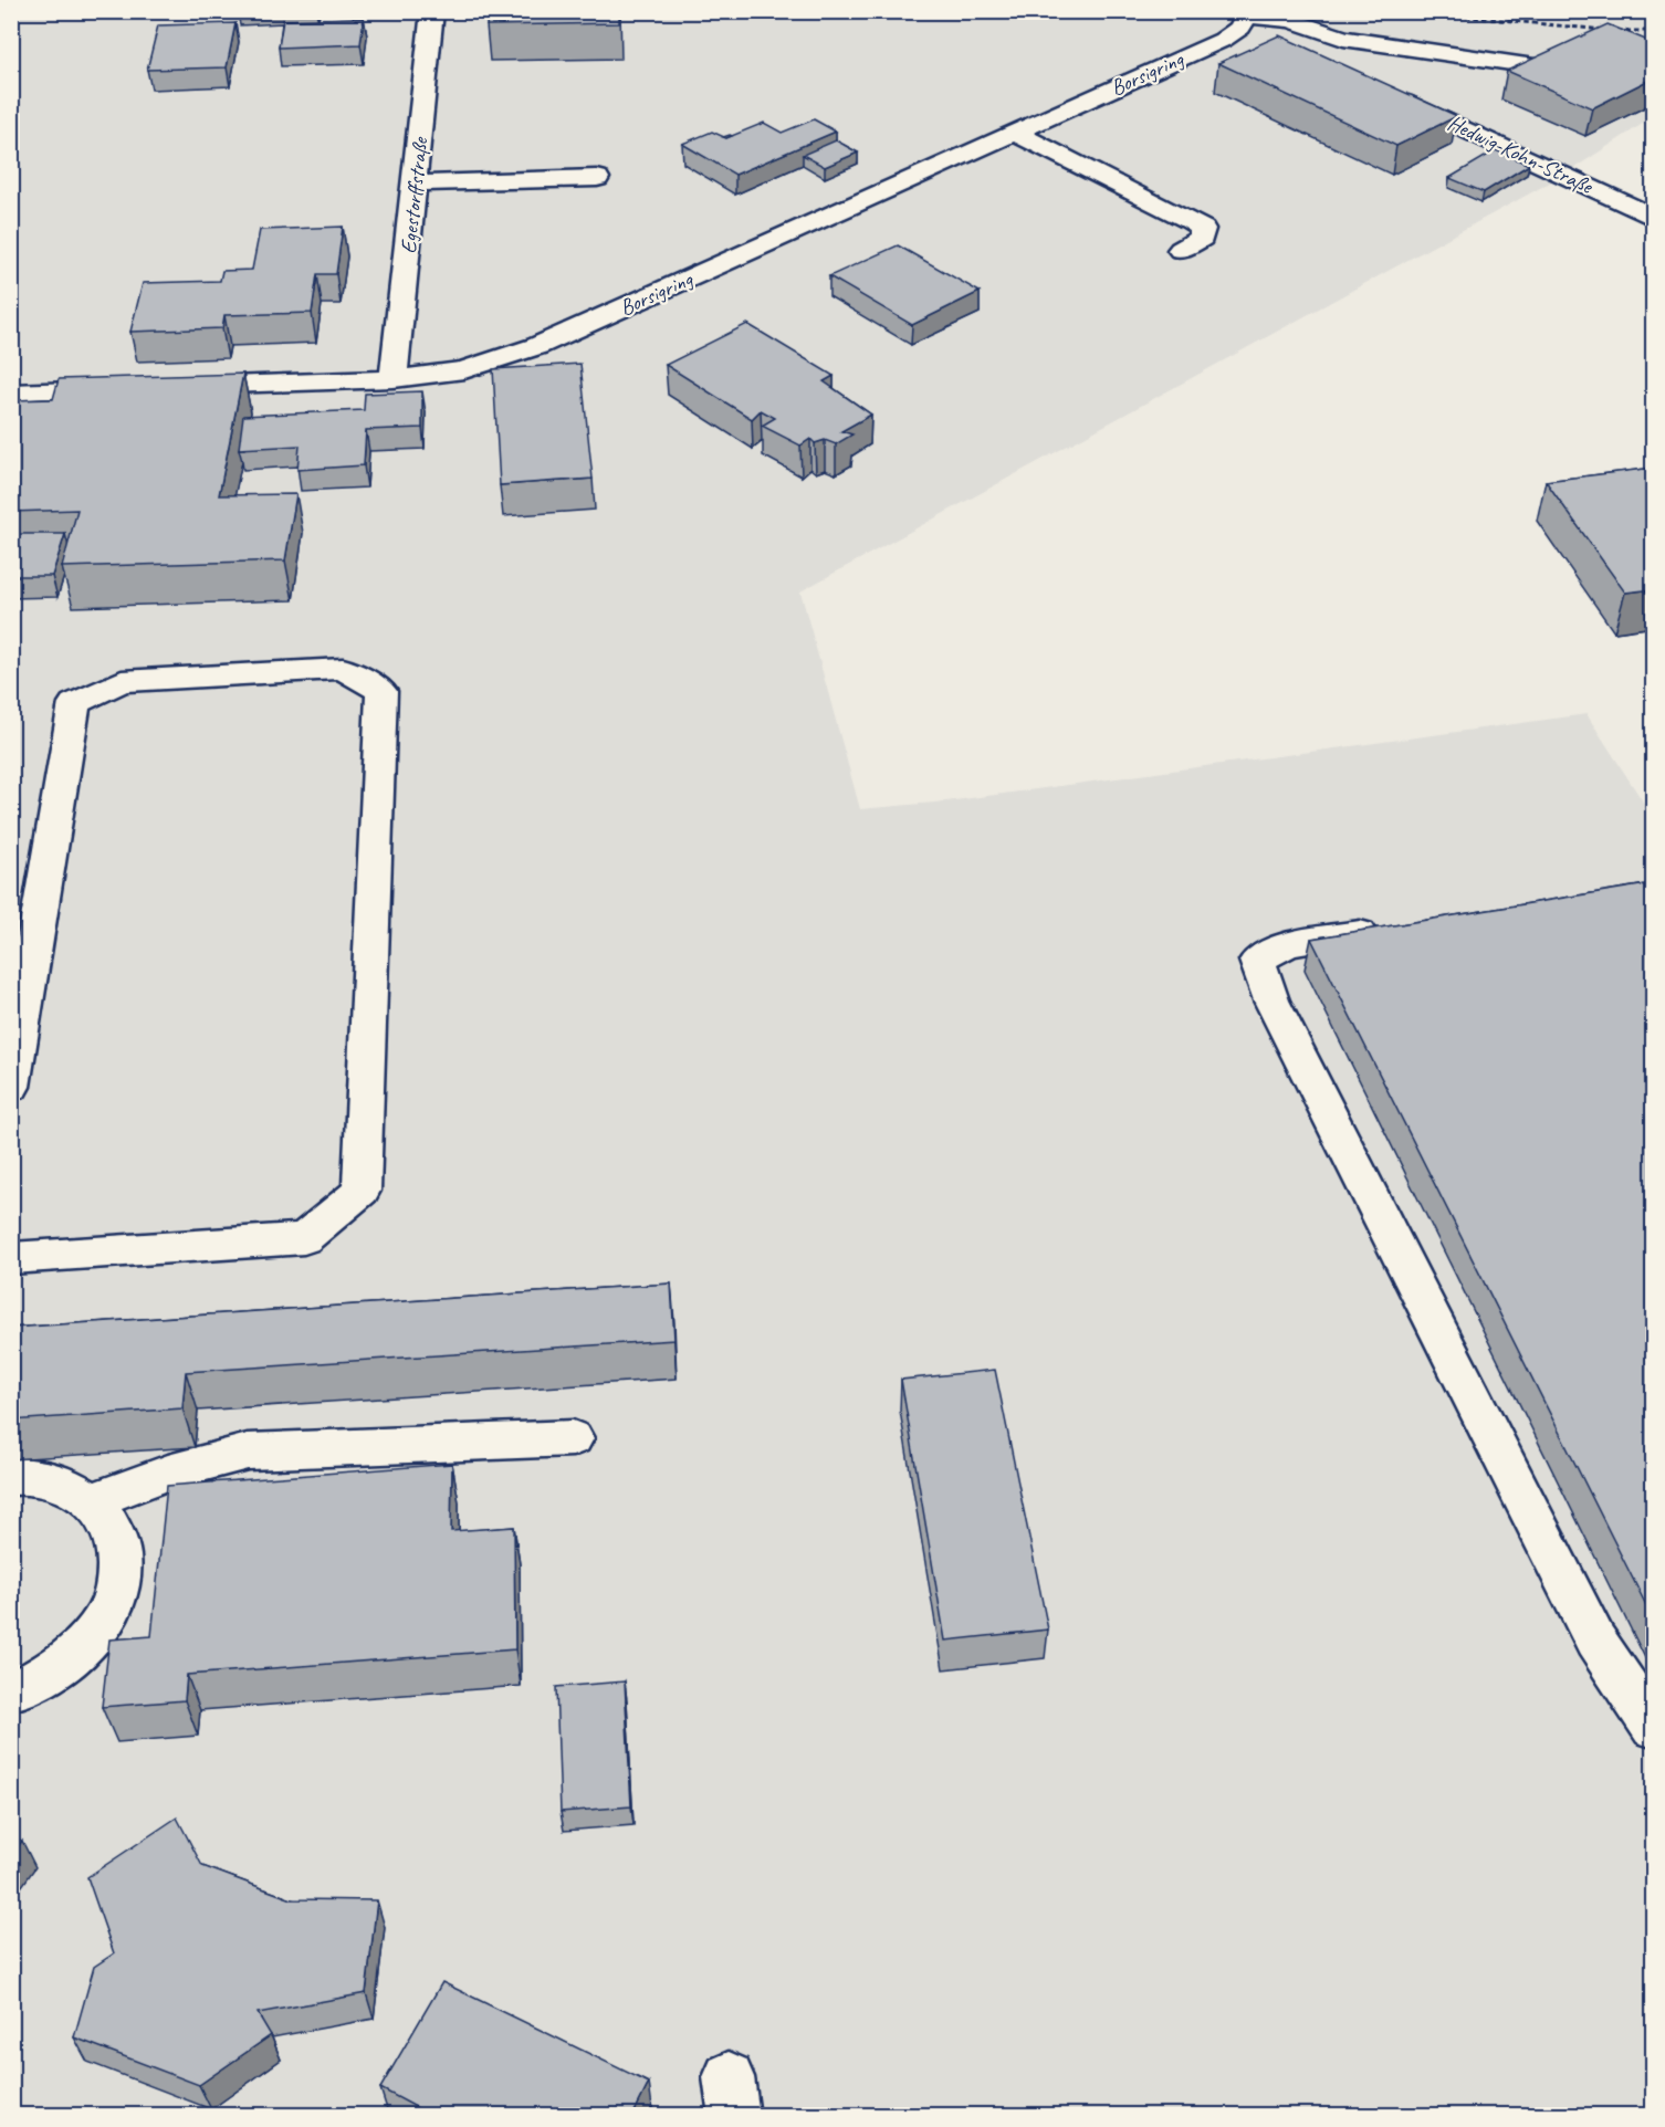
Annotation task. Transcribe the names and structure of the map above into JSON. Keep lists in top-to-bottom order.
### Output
{
  "streets": {
    "street": ["Borsigring", "Hedwig-Kohn-Straße", "Egestorffstraße"]
  },
  "crossings": [
    ["Borsigring", "Egestorffstraße"]
  ]
}
